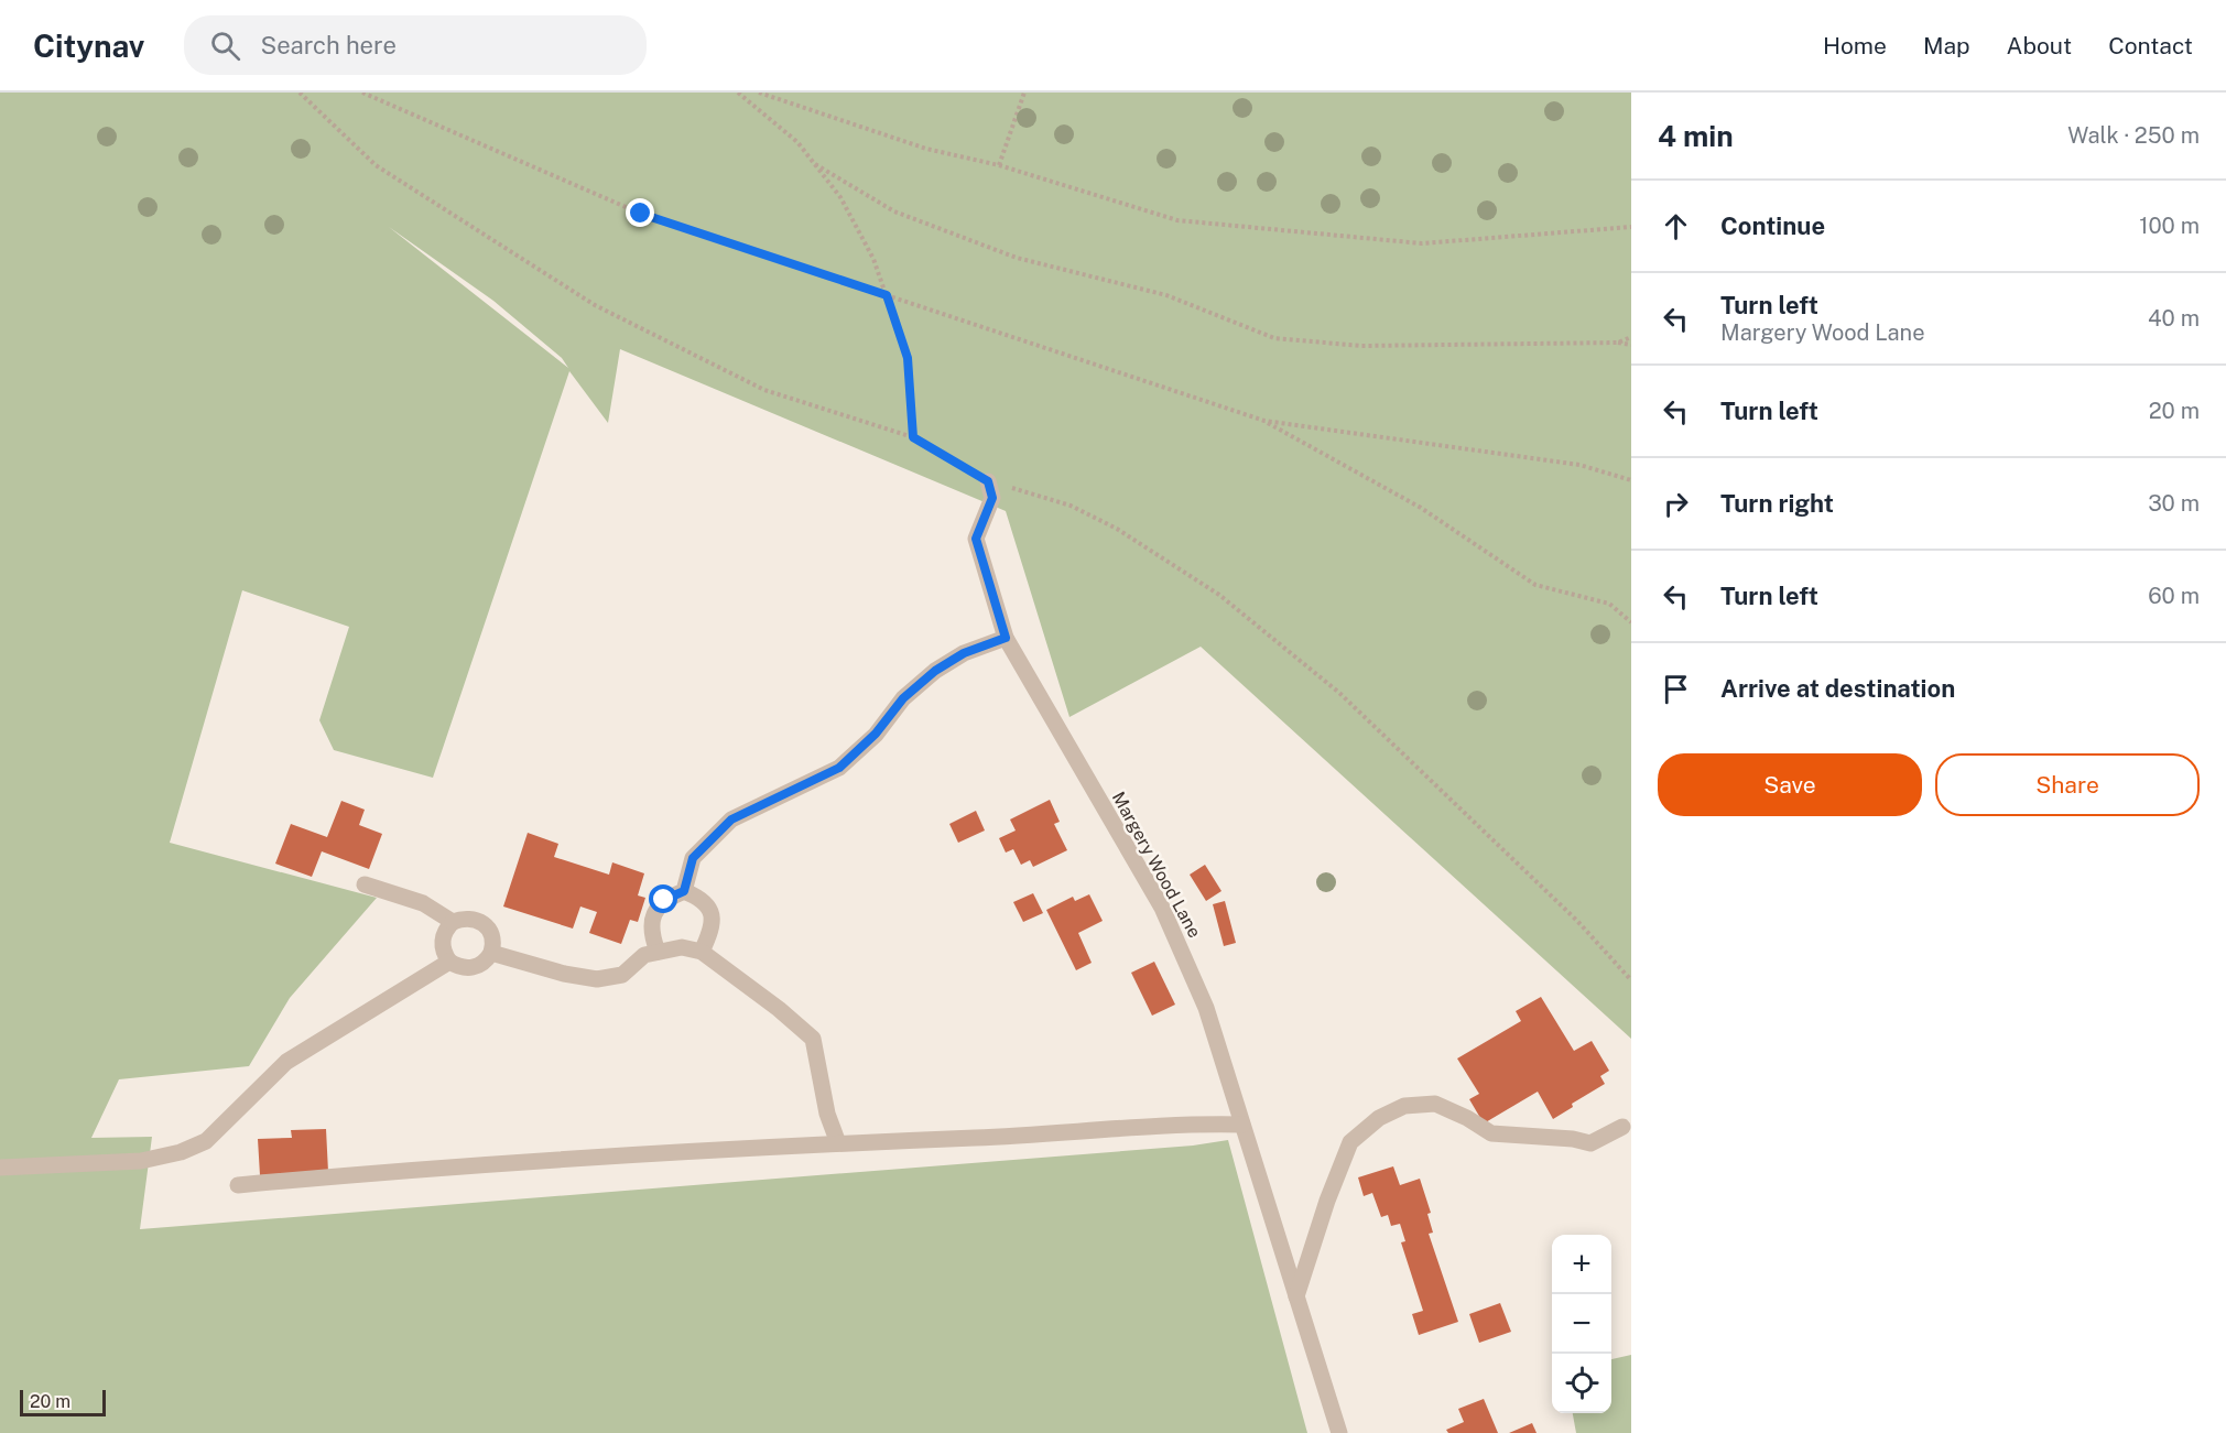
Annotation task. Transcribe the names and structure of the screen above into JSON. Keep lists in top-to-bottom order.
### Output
{
  "streets": {
    "lane": ["Margery Wood Lane"]
  },
  "scale_bar": "20 m",
  "page": {
    "header": "Citynav",
    "search": "Search here",
    "nav": [
      "Home",
      "Map",
      "About",
      "Contact"
    ],
    "heading": ["4 min", "Walk · 250 m"],
    "list": [
      ["Continue", "100 m"],
      ["Turn left", "Margery Wood Lane", "40 m"],
      ["Turn left", "20 m"],
      ["Turn right", "30 m"],
      ["Turn left", "60 m"],
      "Arrive at destination"
    ],
    "buttons": ["Save", "Share"],
    "map_buttons": ["+", "−"],
    "scale": "20 m"
  }
}
